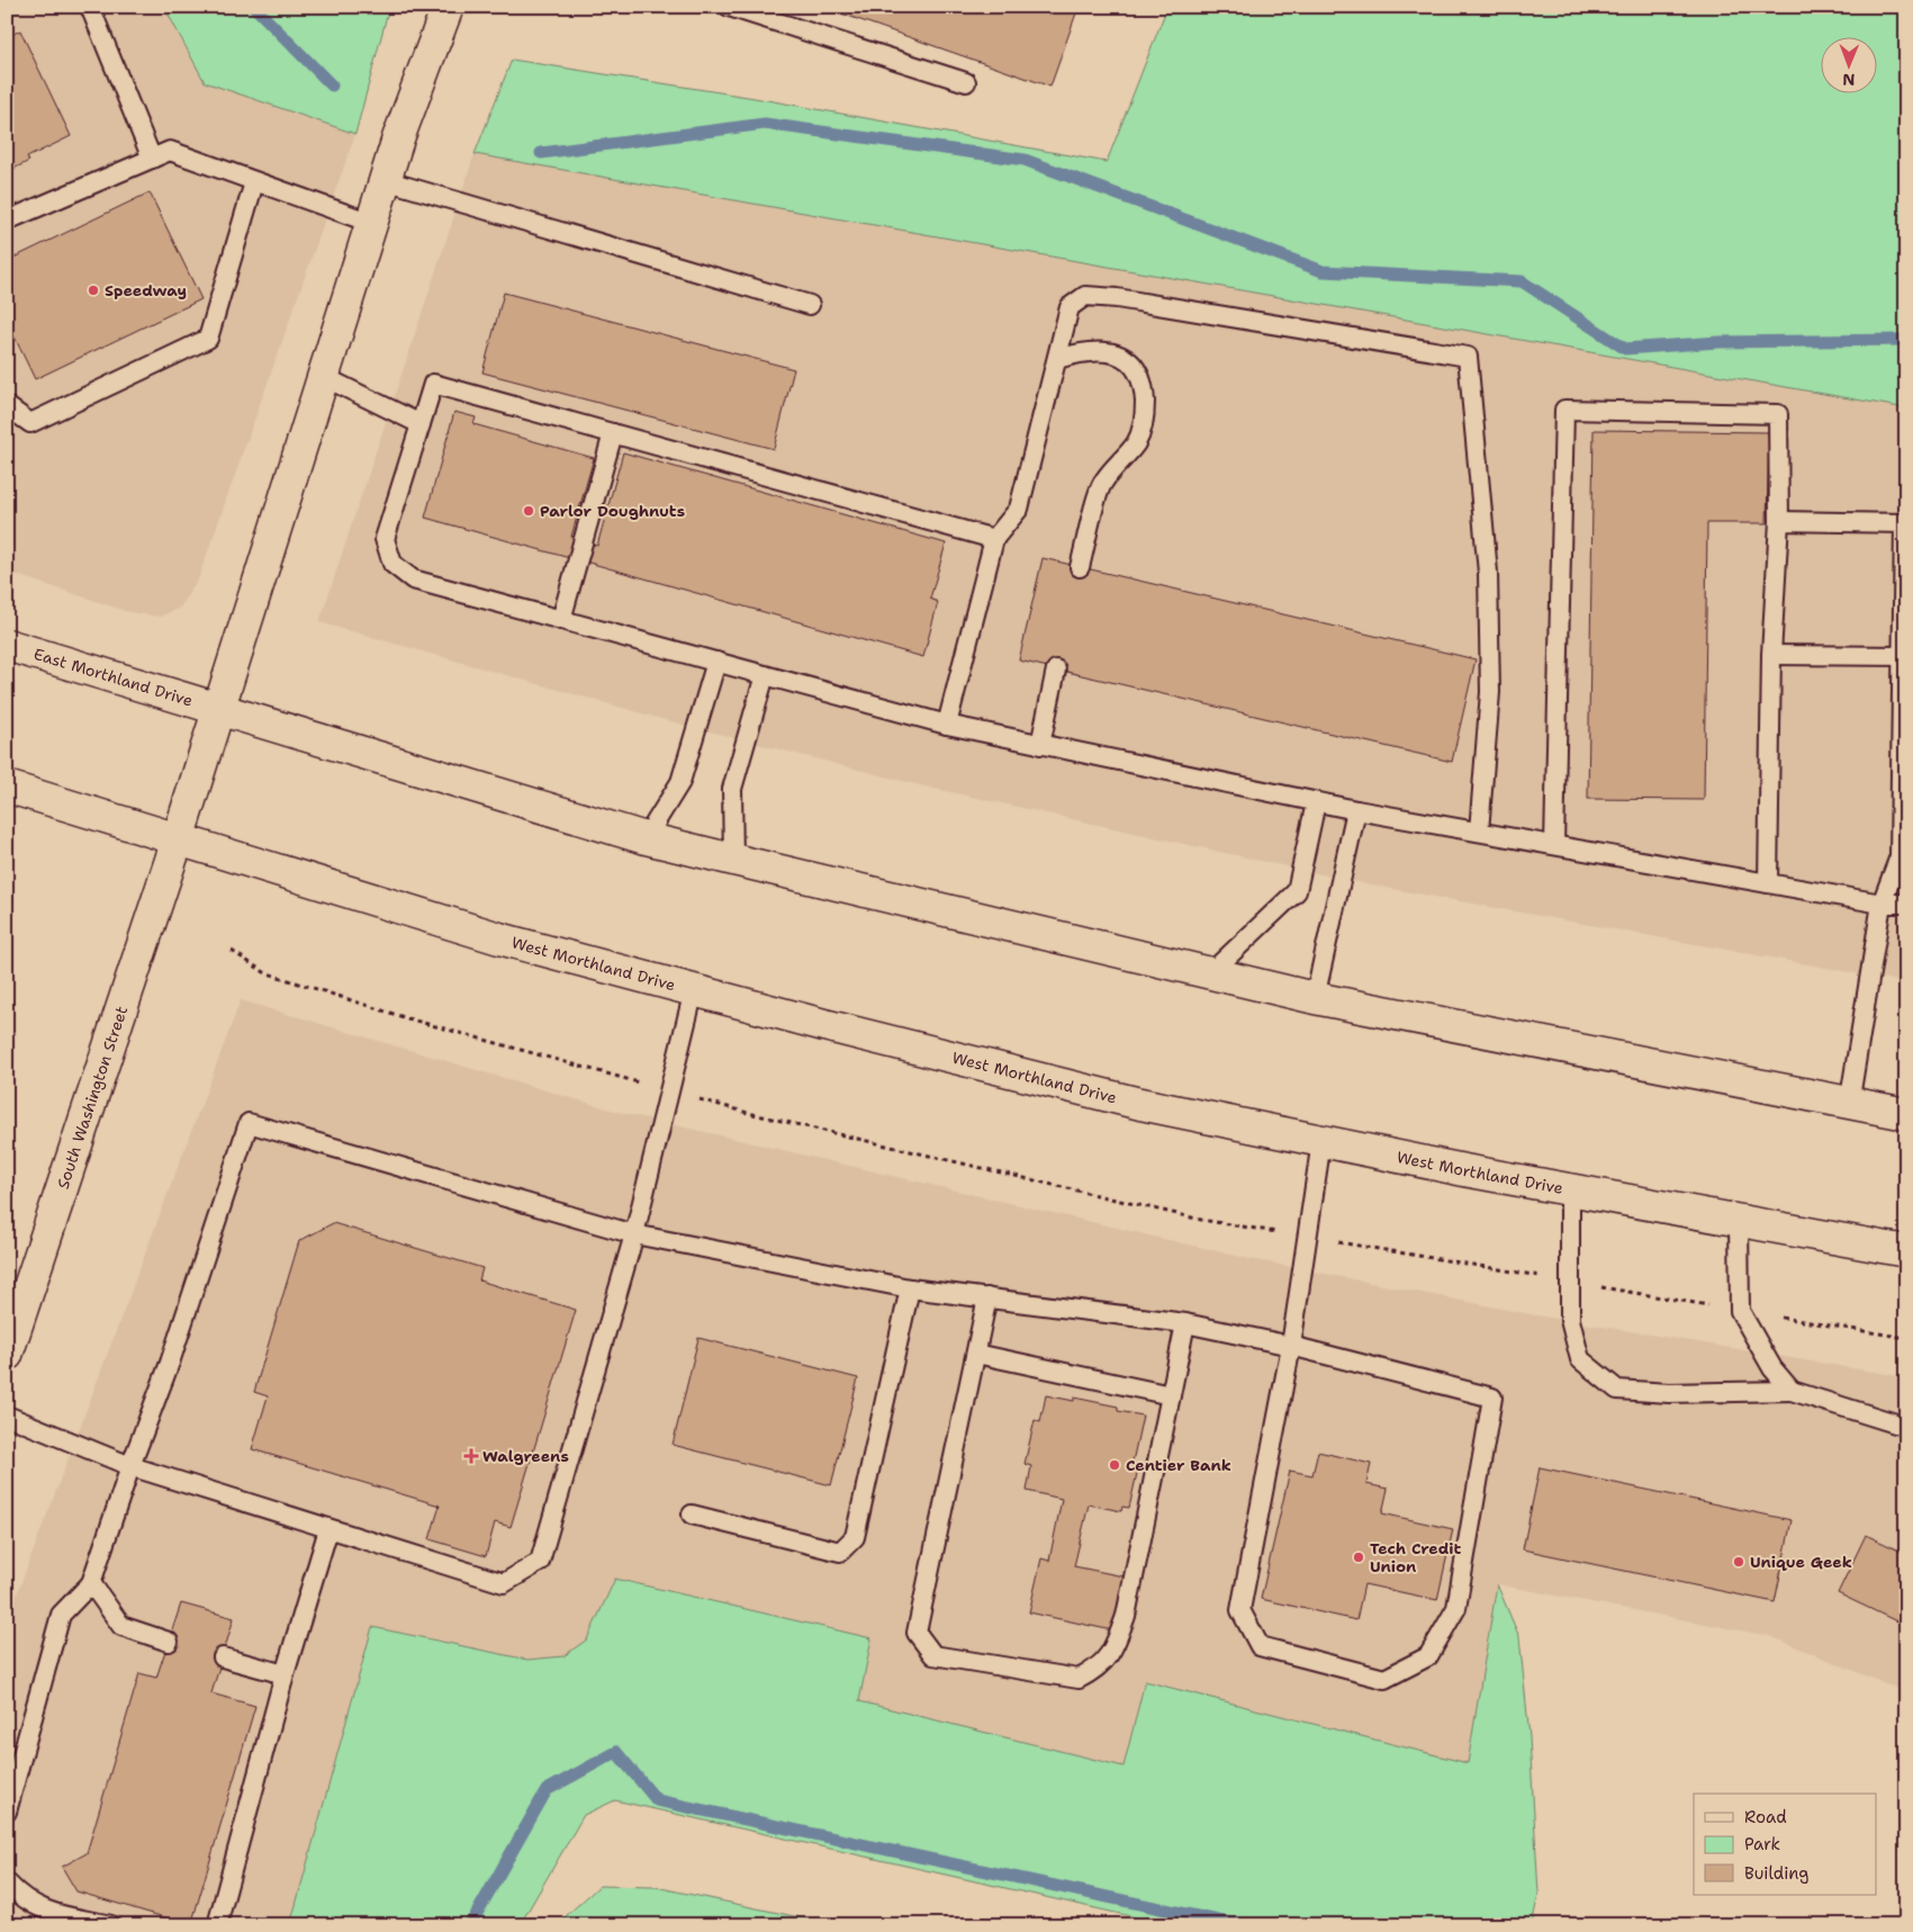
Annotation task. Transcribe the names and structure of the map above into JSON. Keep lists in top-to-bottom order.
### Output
{
  "streets": {
    "main road": ["East Morthland Drive", "West Morthland Drive", "South Washington Street"]
  },
  "crossings": [
    ["East Morthland Drive", "South Washington Street"],
    ["West Morthland Drive", "South Washington Street"]
  ],
  "places": {
    "other": [
      "Speedway",
      "Parlor Doughnuts",
      "Centier Bank",
      "Tech Credit Union",
      "Unique Geek"
    ],
    "health": ["Walgreens"]
  },
  "legend": ["Road", "Park", "Building"],
  "north": "bottom"
}
